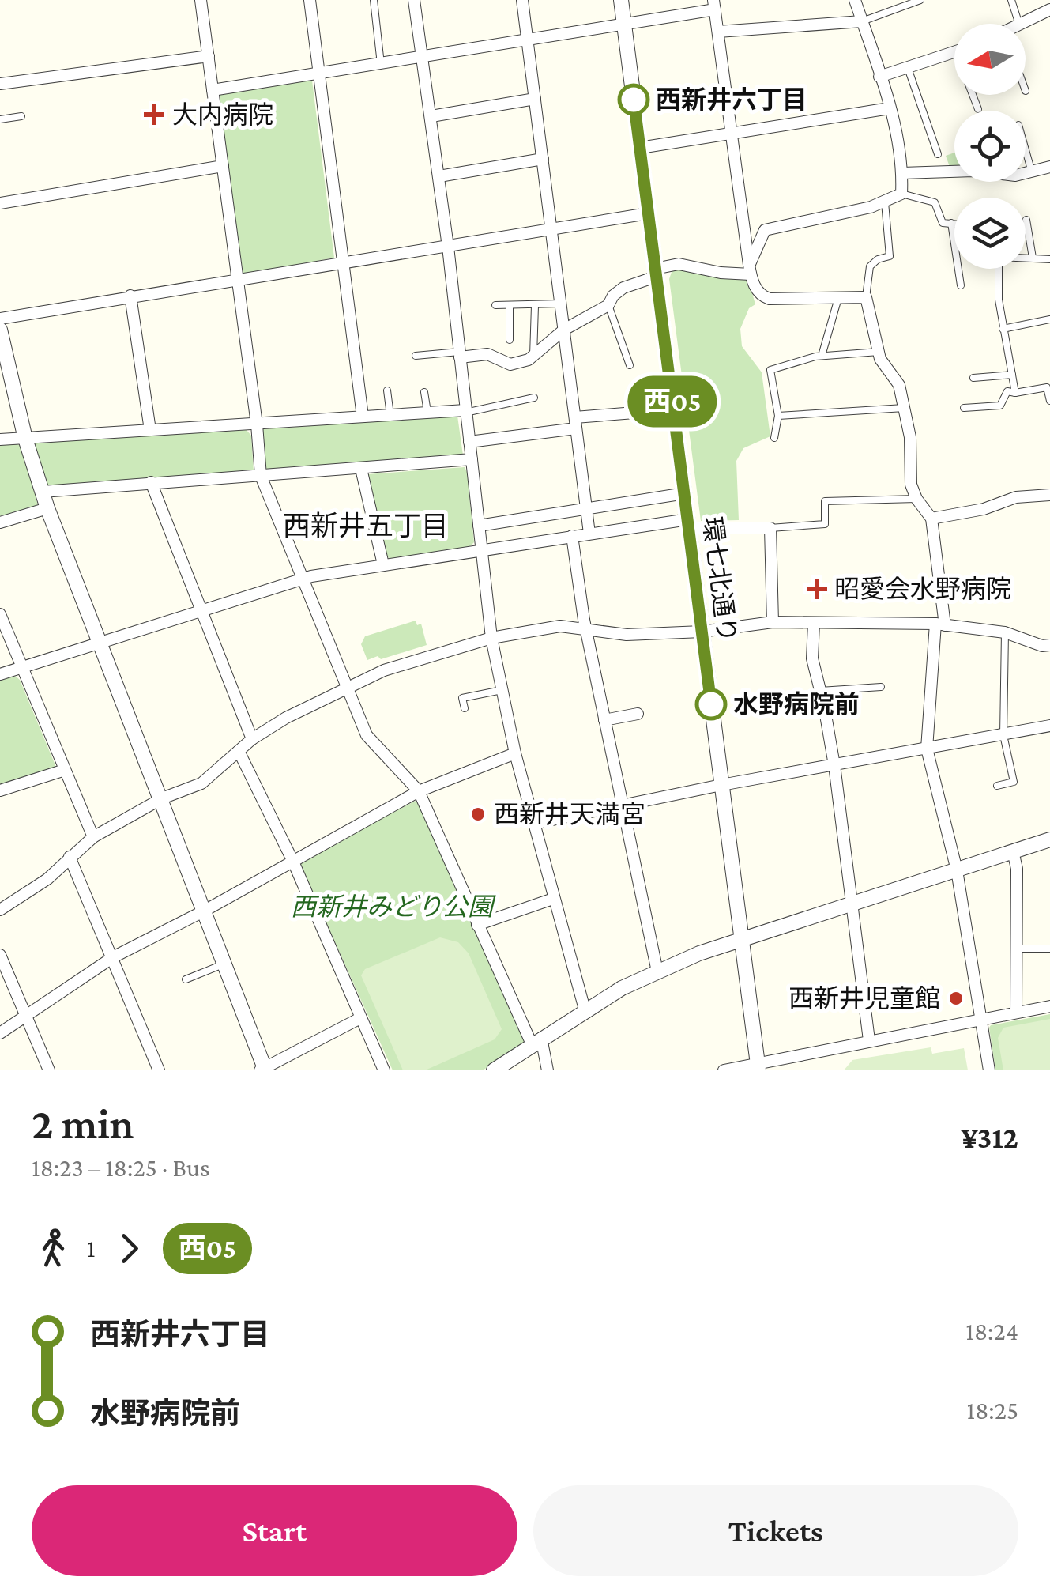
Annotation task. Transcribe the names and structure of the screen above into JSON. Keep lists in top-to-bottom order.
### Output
{
  "streets": {
    "street": ["環七北通り"]
  },
  "districts": ["西新井五丁目"],
  "parks": ["西新井みどり公園"],
  "places": {
    "other": [
      "西新井六丁目",
      "水野病院前",
      "西新井天満宮",
      "西新井児童館"
    ],
    "health": ["大内病院", "昭愛会水野病院"]
  },
  "lines": ["bus line 西05"],
  "north": "left",
  "page": {
    "on_map": "西05",
    "heading": ["2 min", "18:23 – 18:25 · Bus", "¥312"],
    "legs": ["1", "西05"],
    "list": [
      {
        "name": "西新井六丁目",
        "value": "18:24"
      },
      {
        "name": "水野病院前",
        "value": "18:25"
      }
    ],
    "buttons": ["Start", "Tickets"]
  }
}
